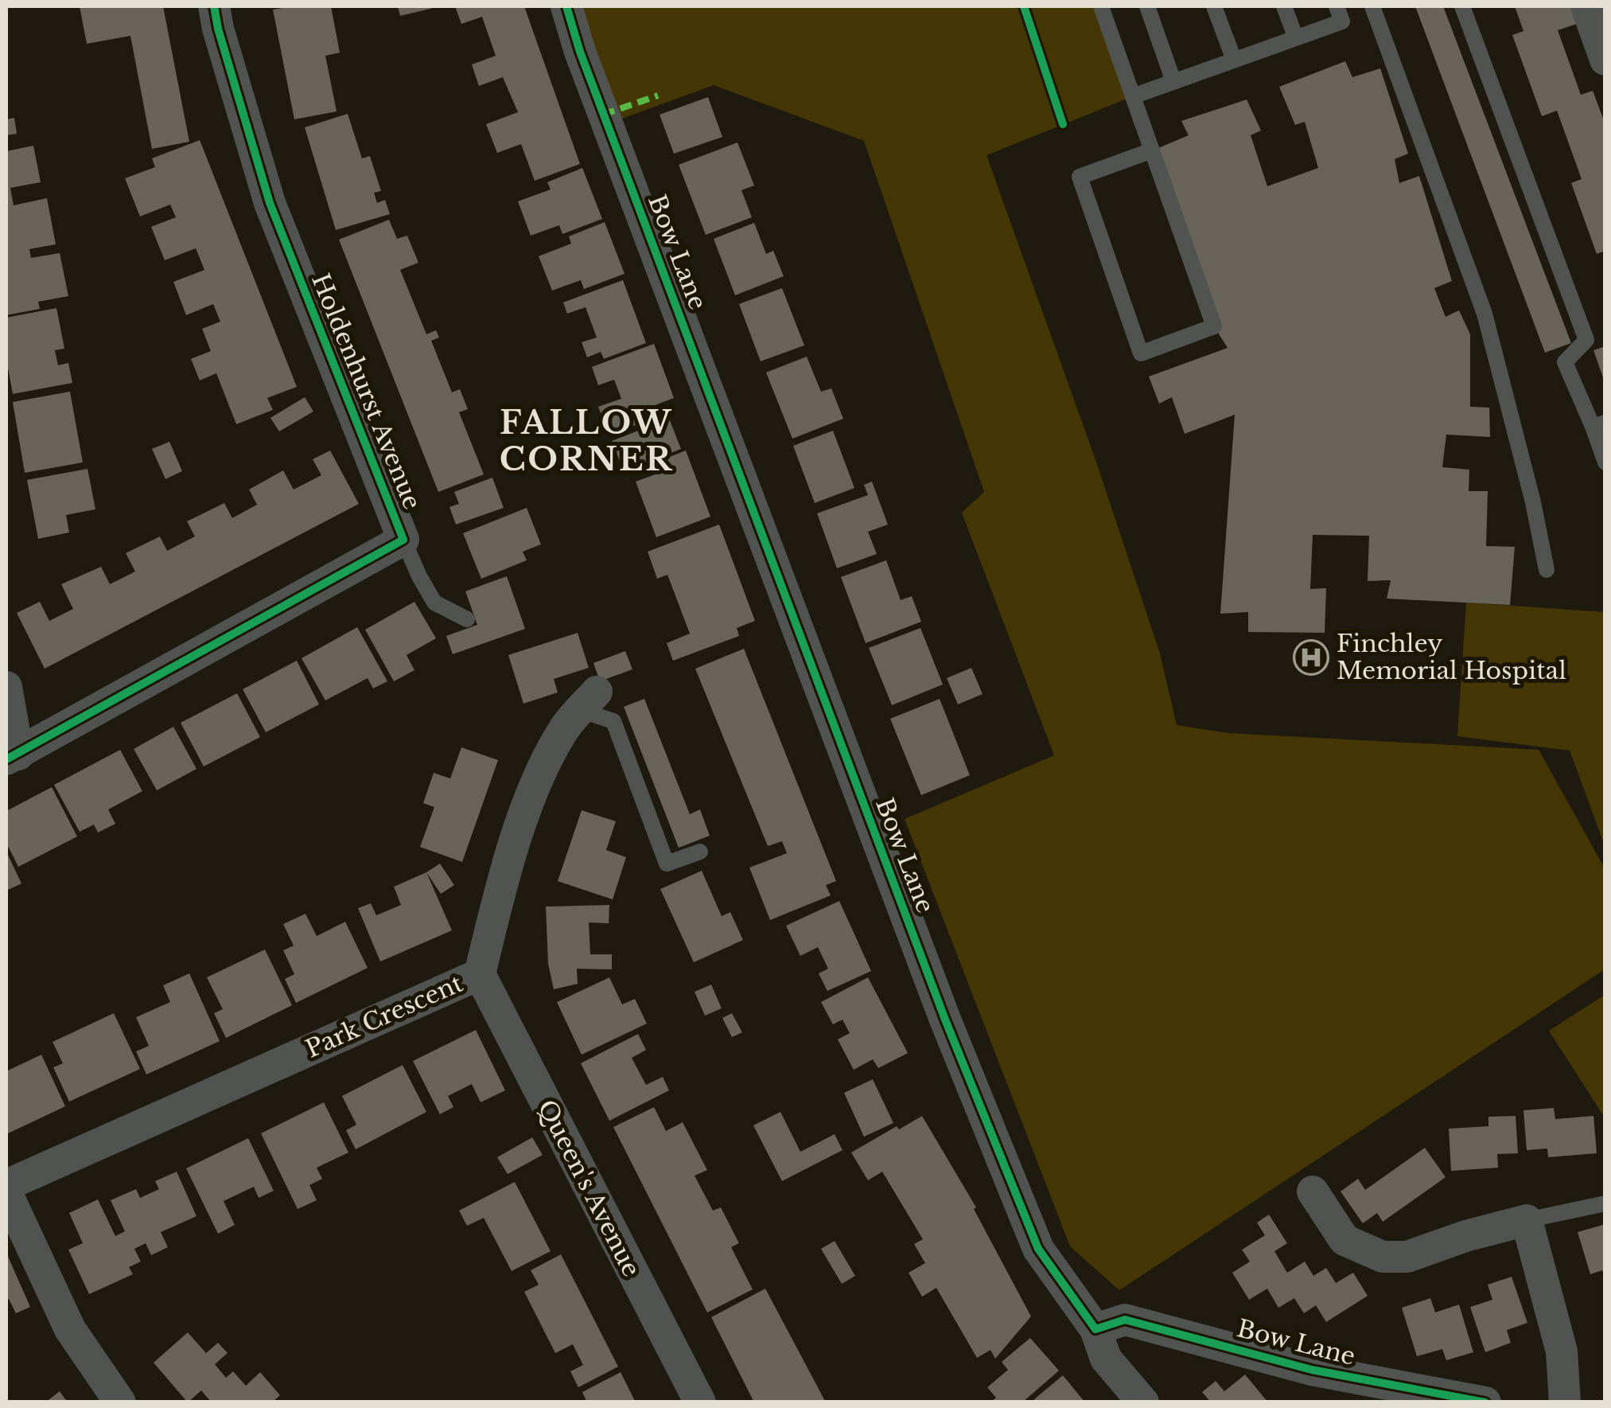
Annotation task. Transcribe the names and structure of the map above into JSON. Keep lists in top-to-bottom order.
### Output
{
  "streets": {
    "street": [
      "Bow Lane",
      "Holdenhurst Avenue",
      "Park Crescent",
      "Queen's Avenue"
    ]
  },
  "crossings": [
    ["Park Crescent", "Queen's Avenue"]
  ],
  "districts": ["FALLOW CORNER"],
  "places": {
    "hospital": ["Finchley Memorial Hospital"]
  }
}
